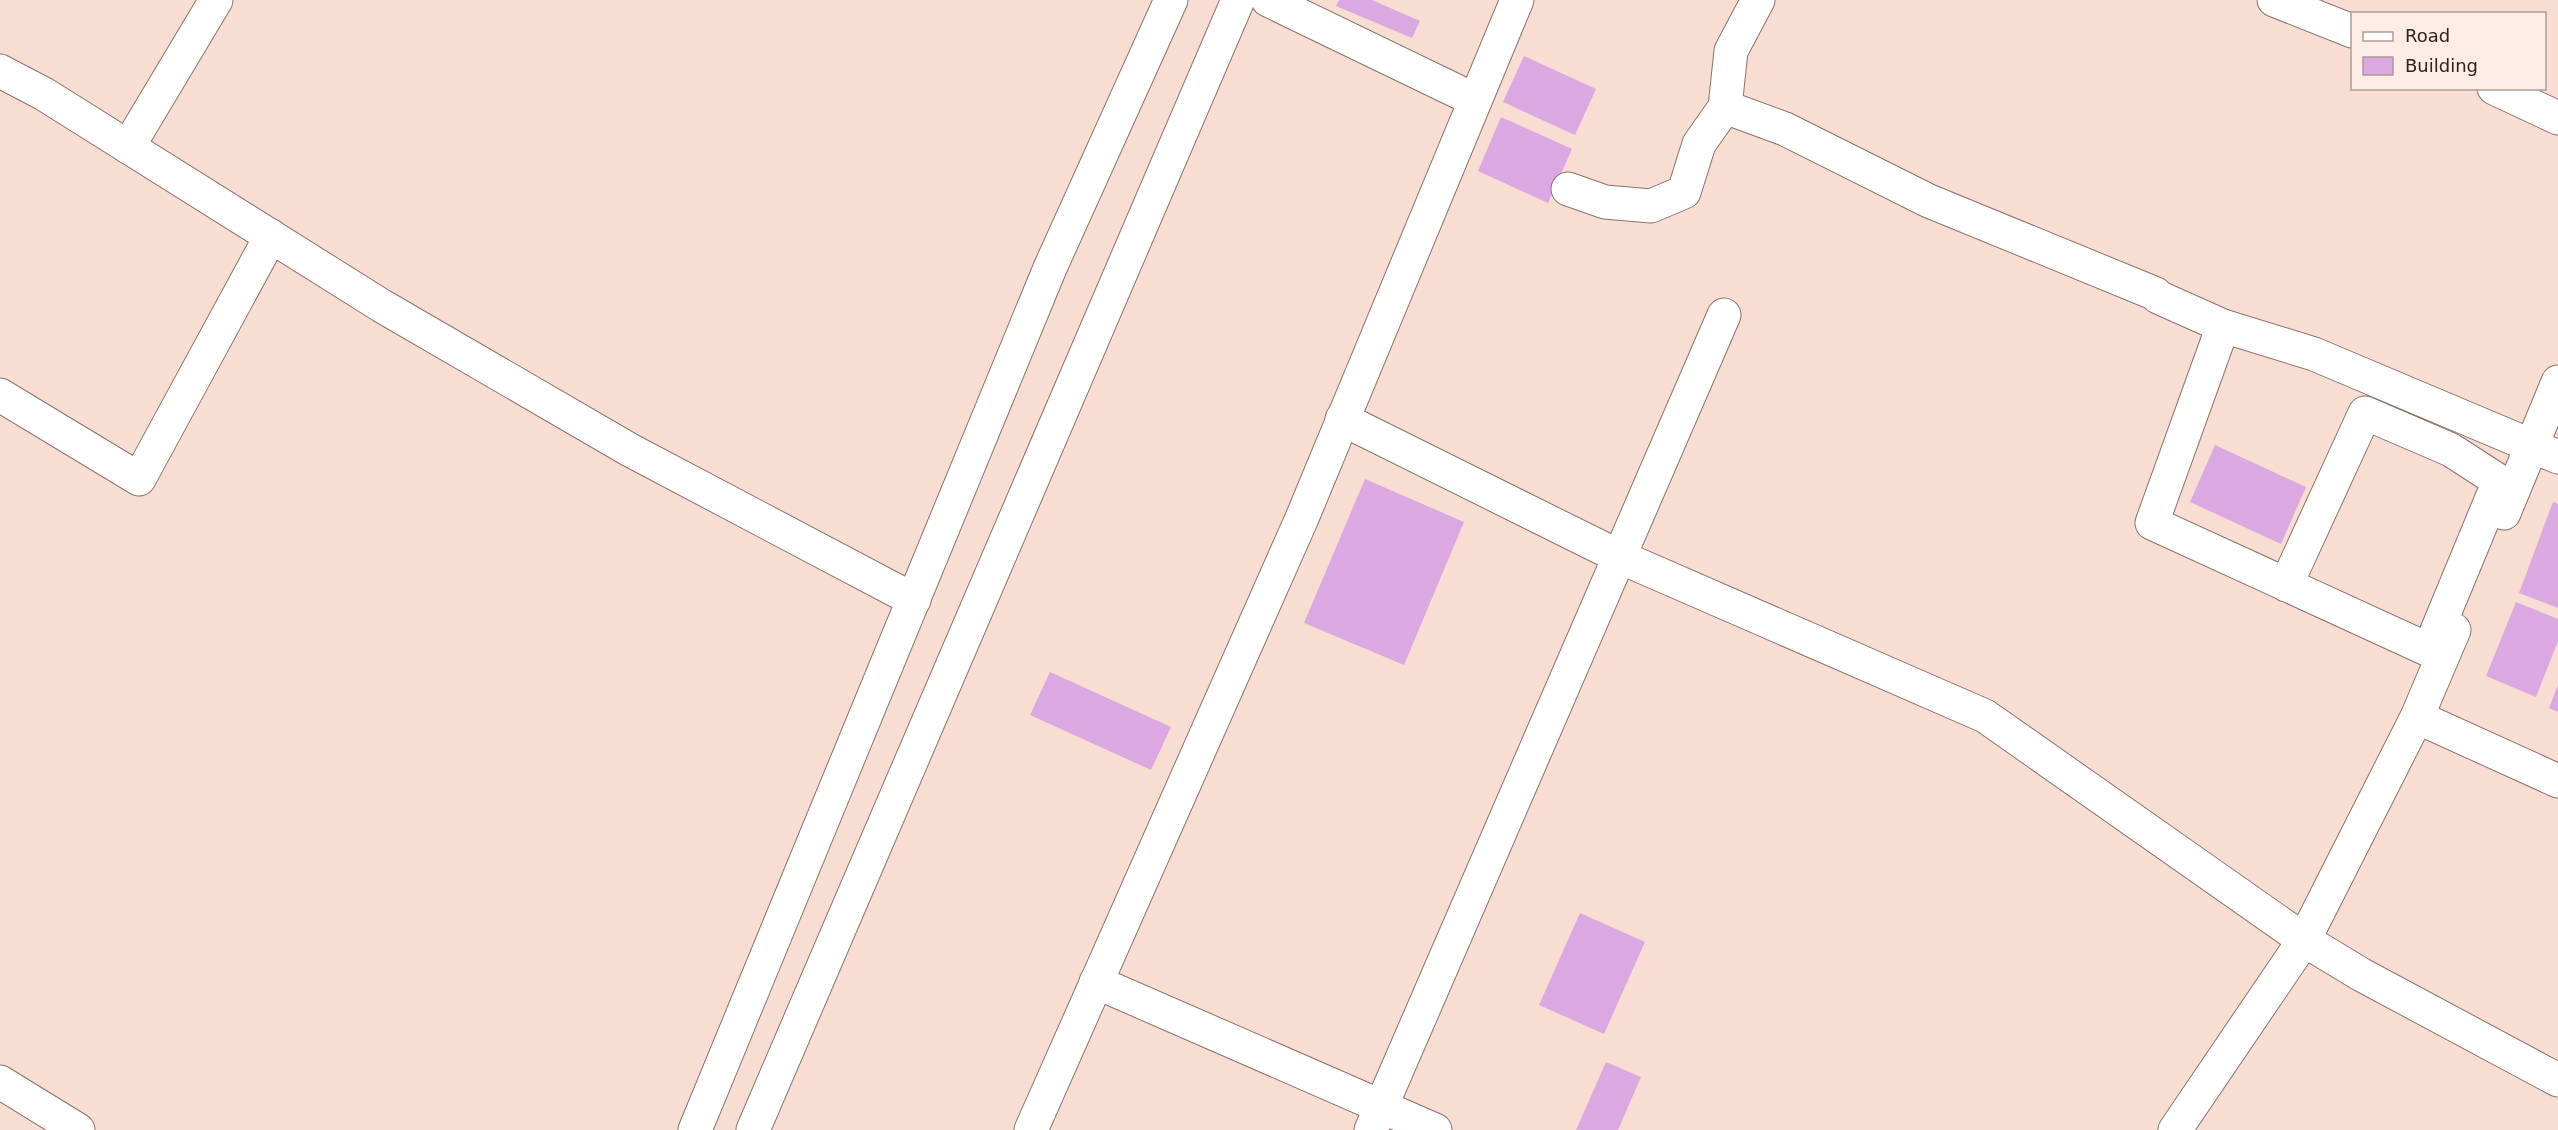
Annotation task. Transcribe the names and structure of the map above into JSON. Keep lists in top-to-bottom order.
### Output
{
  "legend": ["Road", "Building"]
}
